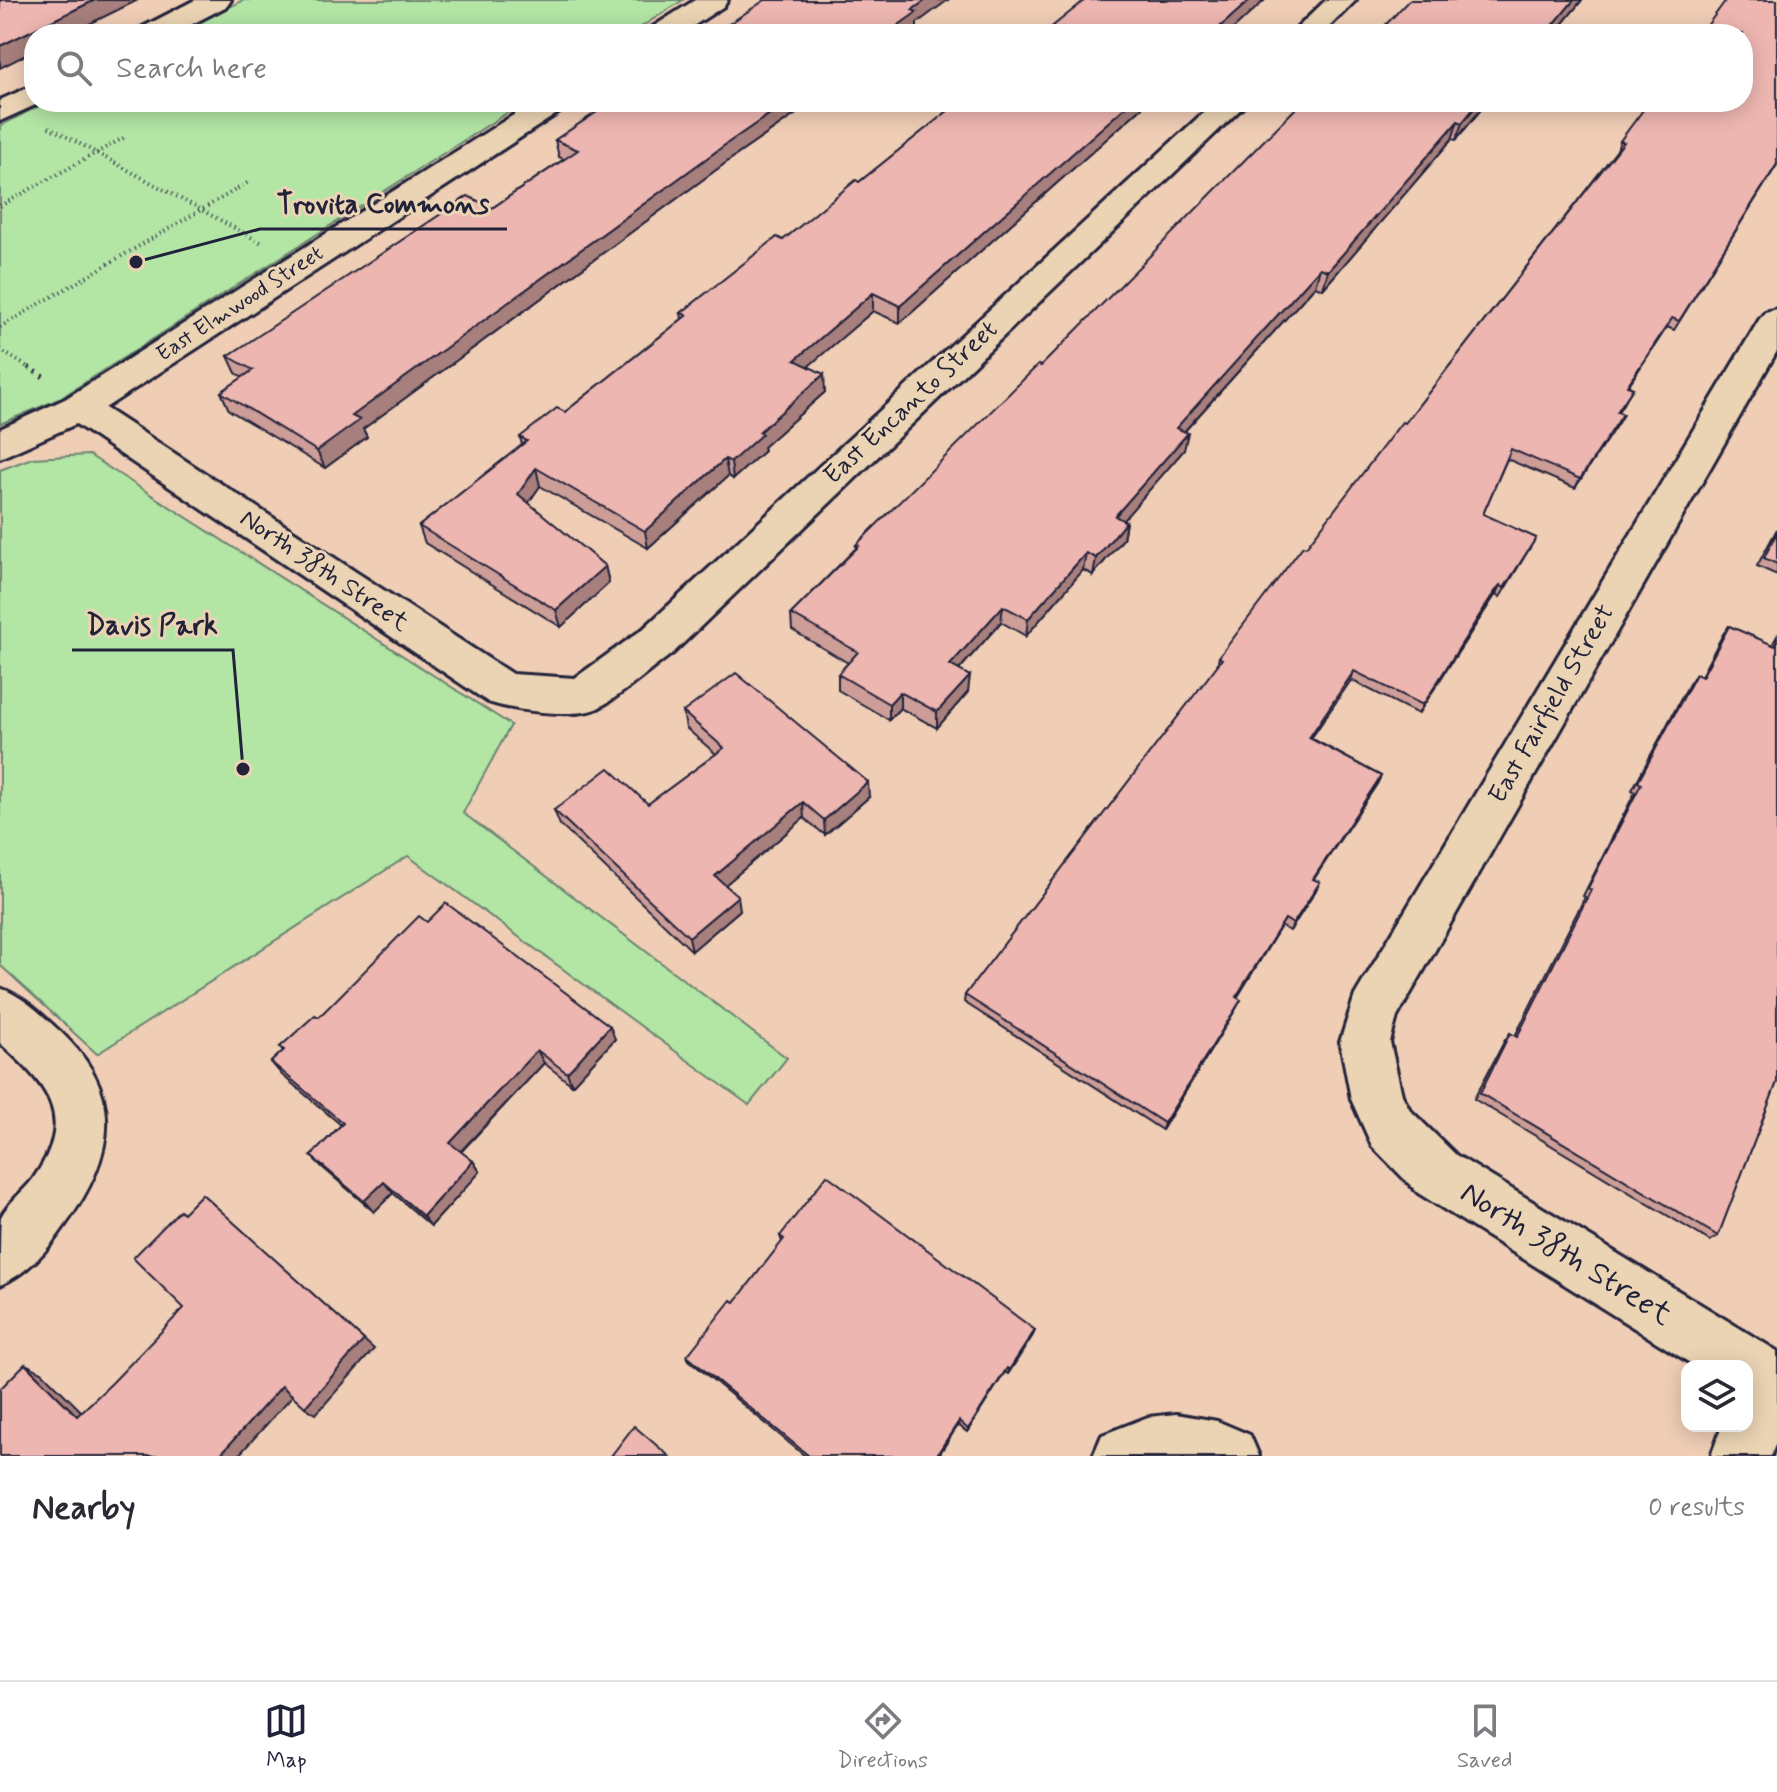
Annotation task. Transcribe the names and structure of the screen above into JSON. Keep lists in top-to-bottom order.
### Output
{
  "streets": {
    "street": [
      "East Elmwood Street",
      "East Encanto Street",
      "North 38th Street",
      "East Fairfield Street"
    ]
  },
  "crossings": [
    ["East Elmwood Street", "North 38th Street"],
    ["East Encanto Street", "North 38th Street"],
    ["North 38th Street", "East Fairfield Street"]
  ],
  "places": ["Trovita Commons", "Davis Park"],
  "page": {
    "search": "Search here",
    "heading": ["Nearby", "0 results"],
    "nav": ["Map", "Directions", "Saved"]
  }
}
